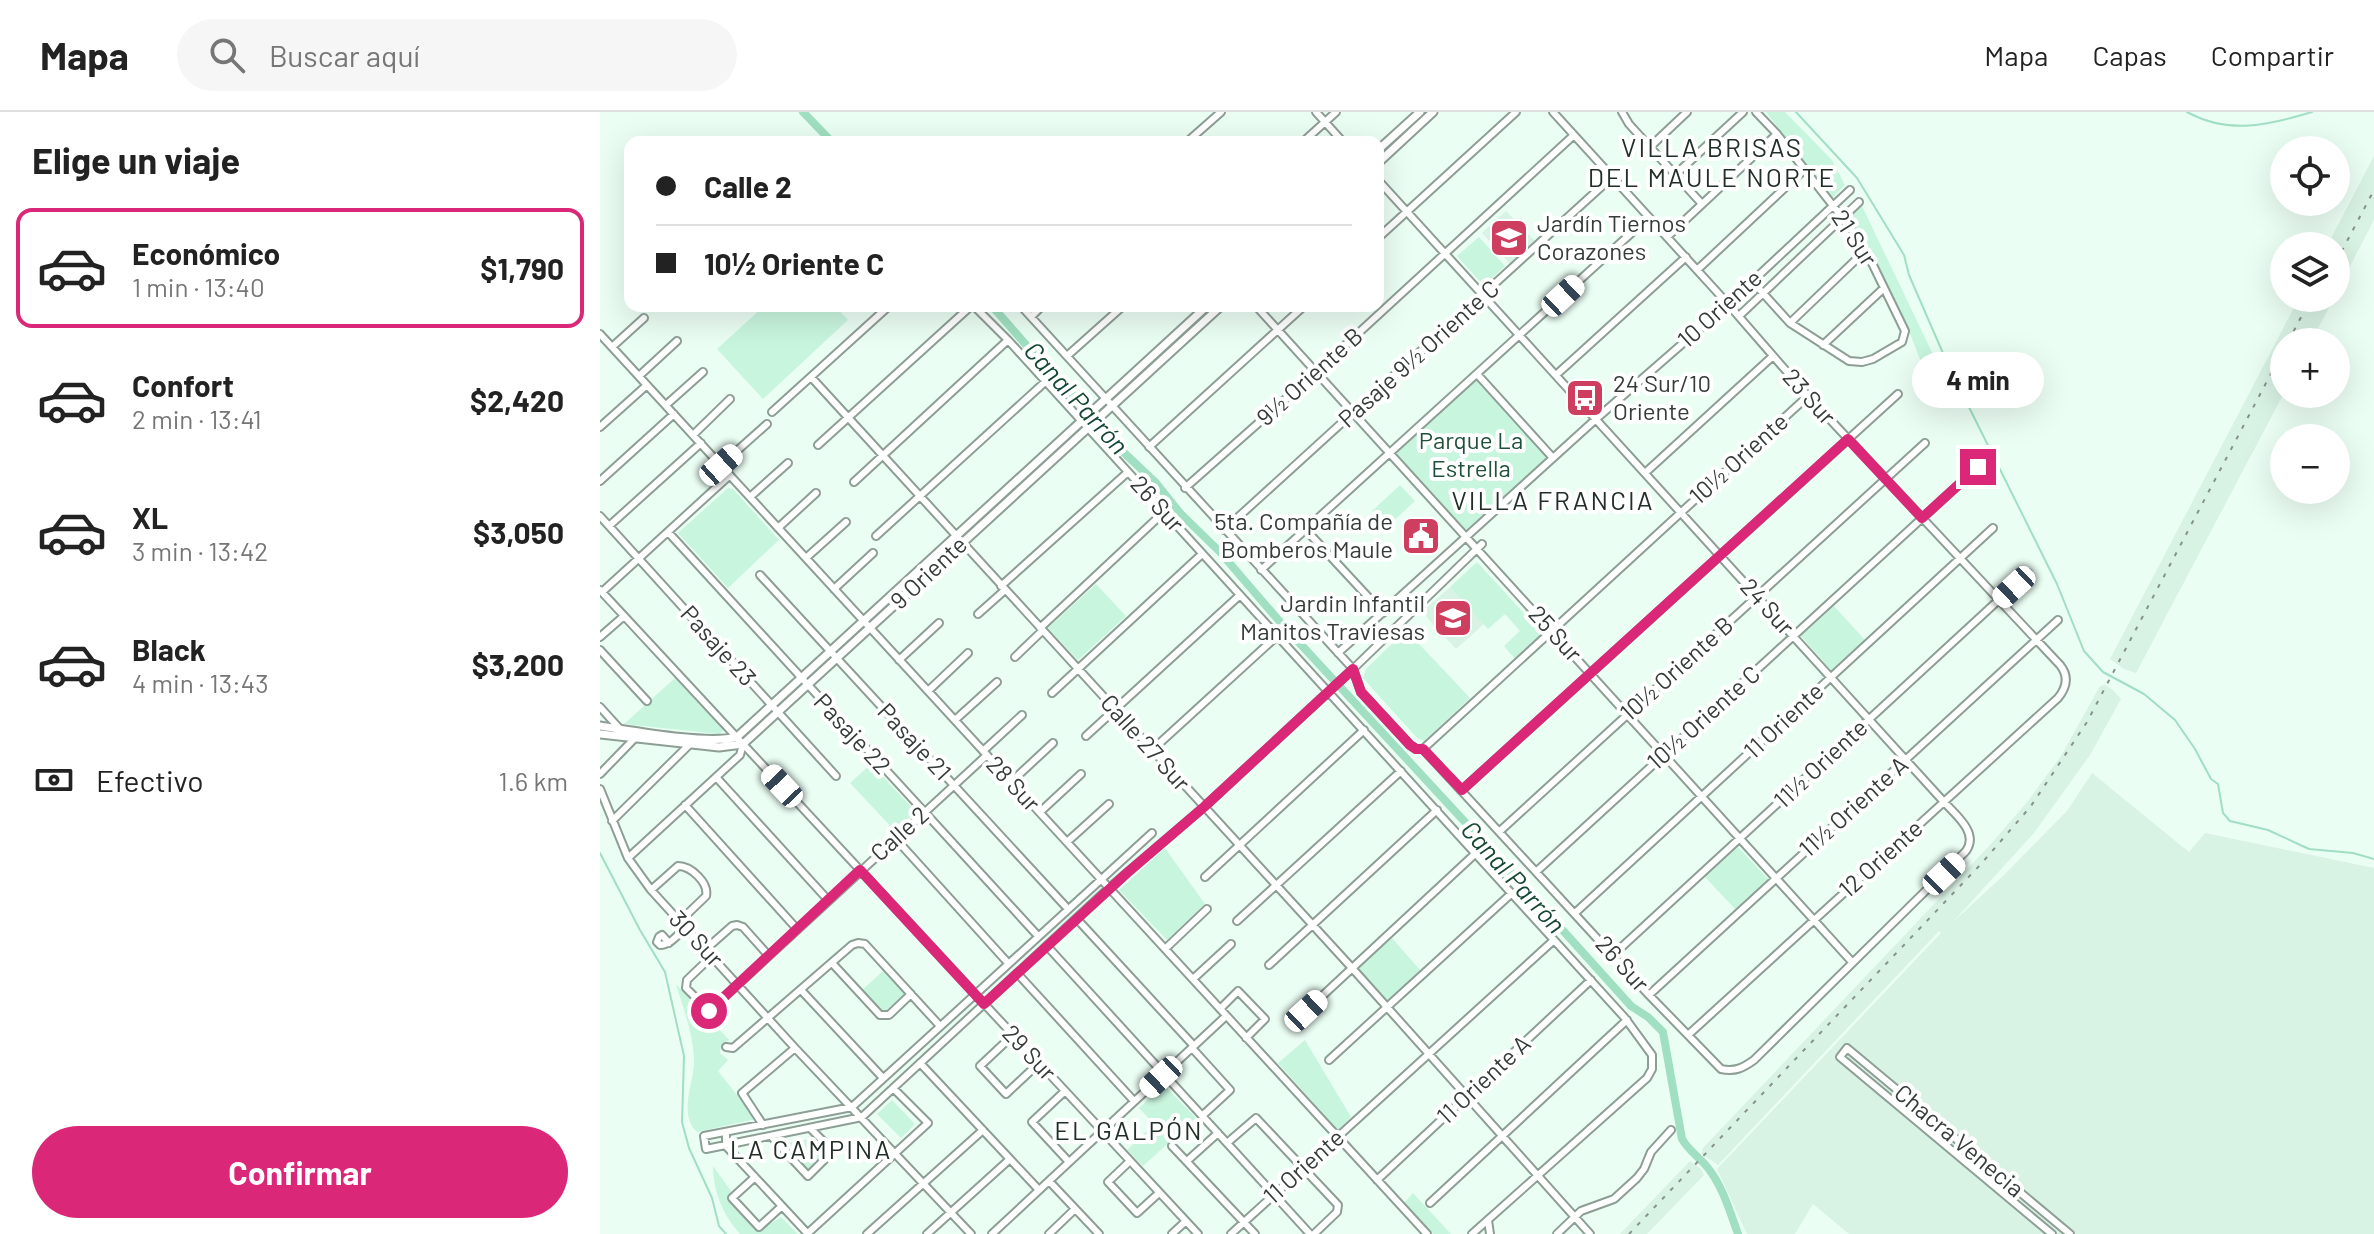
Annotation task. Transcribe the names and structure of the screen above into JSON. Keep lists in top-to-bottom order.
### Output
{
  "streets": {
    "street": [
      "21 Sur",
      "10 Oriente",
      "Pasaje 9½ Oriente C",
      "9½ Oriente B",
      "23 Sur",
      "10½ Oriente",
      "26 Sur",
      "9 Oriente",
      "24 Sur",
      "25 Sur",
      "Pasaje 23",
      "10½ Oriente B",
      "10½ Oriente C",
      "11 Oriente",
      "Pasaje 22",
      "Pasaje 21",
      "Calle 27 Sur",
      "11½ Oriente",
      "28 Sur",
      "11½ Oriente A",
      "Calle 2",
      "12 Oriente",
      "30 Sur",
      "29 Sur",
      "11 Oriente A",
      "Chacra Venecia"
    ]
  },
  "crossings": [
    ["21 Sur", "10 Oriente"],
    ["10 Oriente", "23 Sur"],
    ["10 Oriente", "26 Sur"],
    ["10 Oriente", "24 Sur"],
    ["10 Oriente", "25 Sur"],
    ["Pasaje 9½ Oriente C", "23 Sur"],
    ["Pasaje 9½ Oriente C", "26 Sur"],
    ["Pasaje 9½ Oriente C", "24 Sur"],
    ["Pasaje 9½ Oriente C", "25 Sur"],
    ["9½ Oriente B", "23 Sur"],
    ["9½ Oriente B", "26 Sur"],
    ["9½ Oriente B", "24 Sur"],
    ["9½ Oriente B", "25 Sur"],
    ["23 Sur", "10½ Oriente"],
    ["23 Sur", "10½ Oriente B"],
    ["23 Sur", "10½ Oriente C"],
    ["23 Sur", "11 Oriente"],
    ["23 Sur", "11½ Oriente"],
    ["23 Sur", "11½ Oriente A"],
    ["23 Sur", "12 Oriente"],
    ["10½ Oriente", "26 Sur"],
    ["10½ Oriente", "24 Sur"],
    ["10½ Oriente", "25 Sur"],
    ["26 Sur", "9 Oriente"],
    ["26 Sur", "24 Sur"],
    ["26 Sur", "25 Sur"],
    ["26 Sur", "10½ Oriente B"],
    ["26 Sur", "10½ Oriente C"],
    ["26 Sur", "11 Oriente"],
    ["26 Sur", "Calle 27 Sur"],
    ["26 Sur", "11½ Oriente"],
    ["26 Sur", "11½ Oriente A"],
    ["26 Sur", "12 Oriente"],
    ["26 Sur", "11 Oriente A"],
    ["9 Oriente", "Pasaje 23"],
    ["9 Oriente", "Pasaje 22"],
    ["9 Oriente", "Pasaje 21"],
    ["9 Oriente", "Calle 27 Sur"],
    ["9 Oriente", "28 Sur"],
    ["9 Oriente", "29 Sur"],
    ["24 Sur", "25 Sur"],
    ["24 Sur", "10½ Oriente B"],
    ["24 Sur", "10½ Oriente C"],
    ["24 Sur", "11 Oriente"],
    ["24 Sur", "11½ Oriente"],
    ["24 Sur", "11½ Oriente A"],
    ["24 Sur", "12 Oriente"],
    ["25 Sur", "10½ Oriente B"],
    ["25 Sur", "10½ Oriente C"],
    ["25 Sur", "11 Oriente"],
    ["25 Sur", "11½ Oriente"],
    ["25 Sur", "11½ Oriente A"],
    ["25 Sur", "12 Oriente"],
    ["11 Oriente", "Calle 27 Sur"],
    ["11 Oriente", "28 Sur"],
    ["Pasaje 22", "Calle 2"],
    ["Pasaje 21", "Calle 2"],
    ["Calle 27 Sur", "11 Oriente A"],
    ["28 Sur", "Calle 2"],
    ["28 Sur", "11 Oriente A"],
    ["Calle 2", "30 Sur"],
    ["Calle 2", "29 Sur"]
  ],
  "districts": [
    "VILLA BRISAS DEL MAULE NORTE",
    "VILLA FRANCIA",
    "EL GALPÓN",
    "LA CAMPINA"
  ],
  "water": ["Canal Parrón"],
  "parks": ["Parque La Estrella"],
  "places": {
    "school or university": ["Jardín Tiernos Corazones", "Jardin Infantil Manitos Traviesas"],
    "bus stop": ["24 Sur/10 Oriente"],
    "public building": ["5ta. Compañía de Bomberos Maule"]
  },
  "page": {
    "header": "Mapa",
    "search": "Buscar aquí",
    "nav": ["Mapa", "Capas", "Compartir"],
    "heading": "Elige un viaje",
    "map_buttons": ["+", "−"],
    "banner": ["Calle 2", "10½ Oriente C"],
    "list": [
      {
        "name": "Económico",
        "note": "1 min · 13:40",
        "value": "$1,790"
      },
      {
        "name": "Confort",
        "note": "2 min · 13:41",
        "value": "$2,420"
      },
      {
        "name": "XL",
        "note": "3 min · 13:42",
        "value": "$3,050"
      },
      {
        "name": "Black",
        "note": "4 min · 13:43",
        "value": "$3,200"
      }
    ],
    "bubble": "4 min",
    "pay": ["Efectivo", "1.6 km"],
    "buttons": "Confirmar"
  }
}
